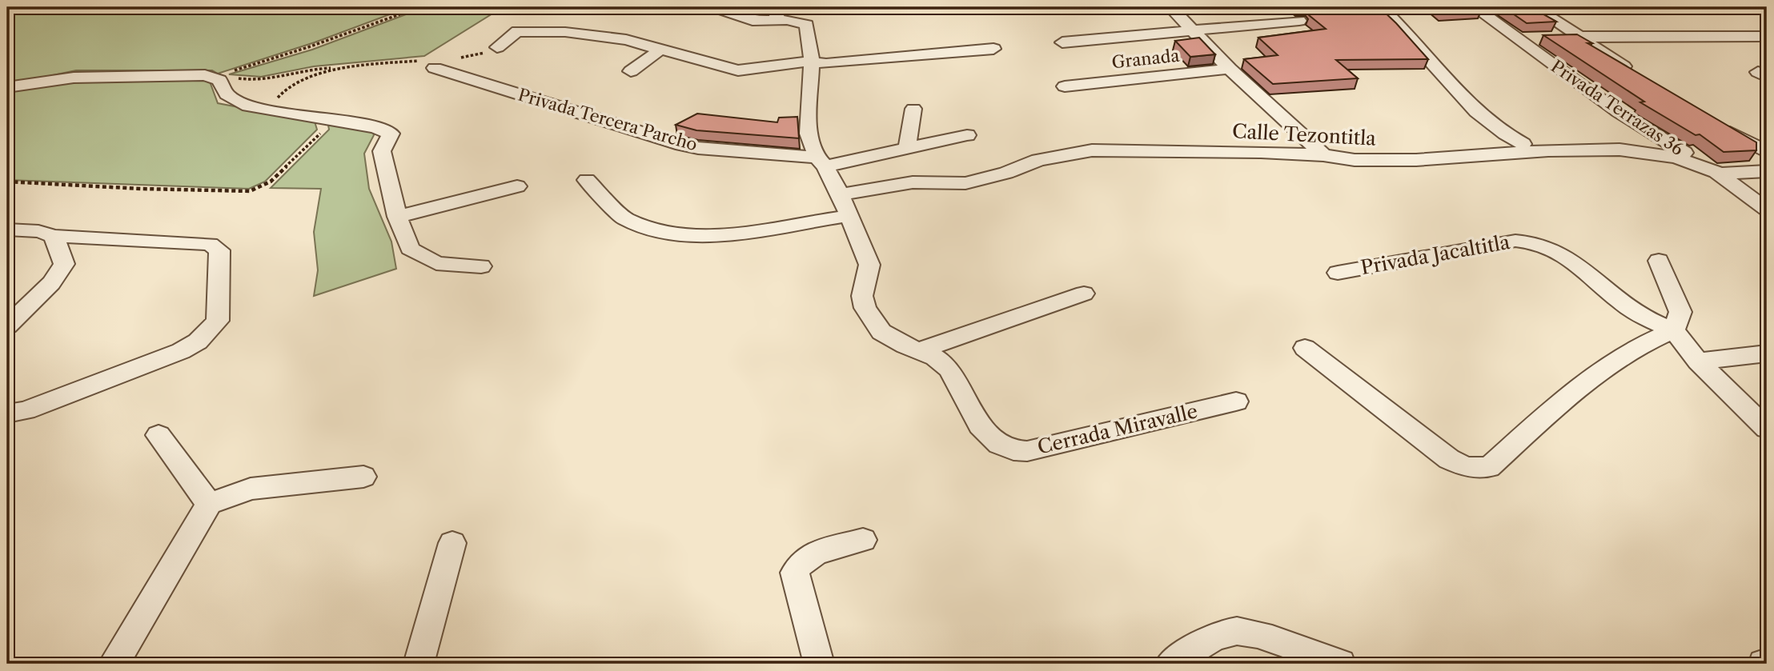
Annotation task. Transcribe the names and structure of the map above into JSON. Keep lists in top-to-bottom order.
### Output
{
  "streets": {
    "street": [
      "Granada",
      "Privada Terrazas 36",
      "Privada Tercera Parcho",
      "Calle Tezontitla",
      "Privada Jacaltitla",
      "Cerrada Miravalle"
    ]
  },
  "crossings": [
    ["Privada Terrazas 36", "Calle Tezontitla"]
  ]
}
